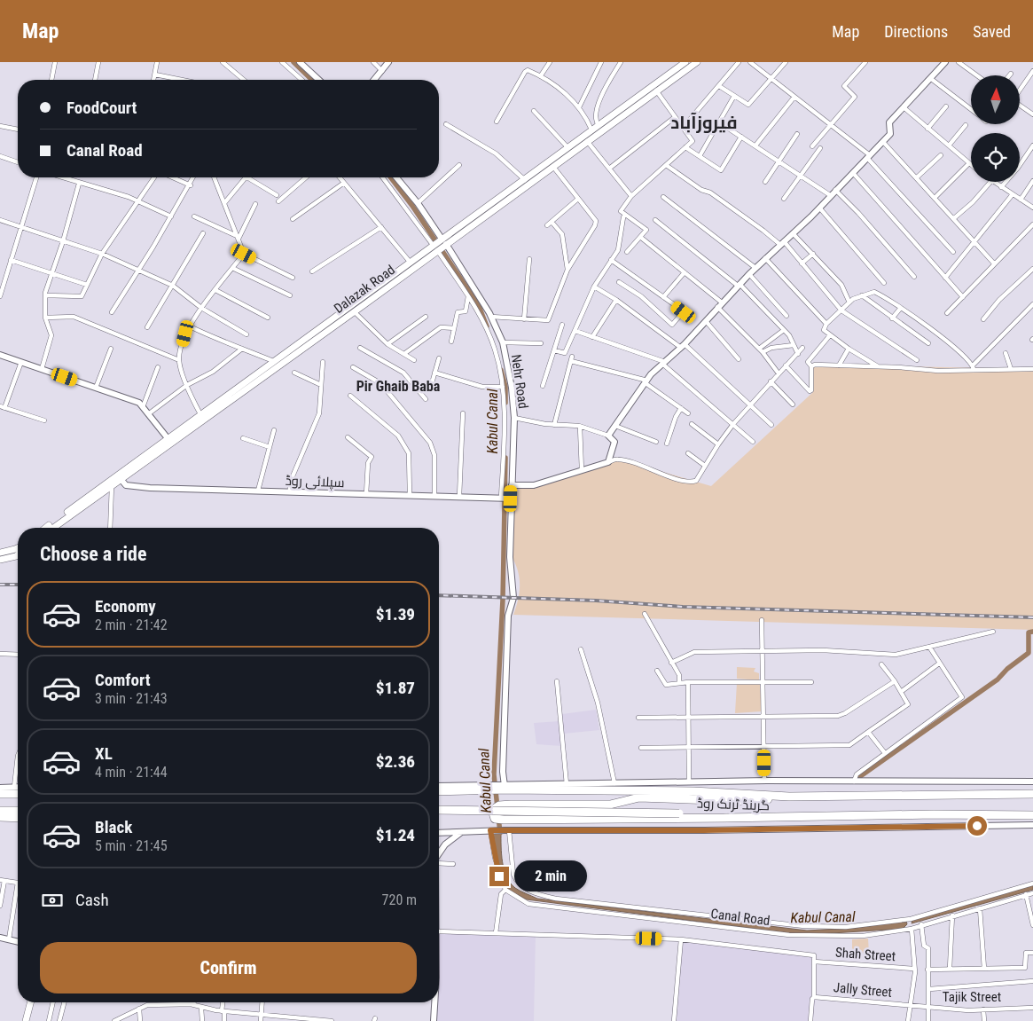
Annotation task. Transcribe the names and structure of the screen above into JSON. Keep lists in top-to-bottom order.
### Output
{
  "streets": {
    "highway": ["گرینڈ ٹرنک روڈ"],
    "main road": ["Dalazak Road"],
    "street": [
      "Nehr Road",
      "سپلائی روڈ",
      "Canal Road",
      "Shah Street",
      "Jally Street",
      "Tajik Street"
    ]
  },
  "crossings": [
    ["Dalazak Road", "Nehr Road"],
    ["Dalazak Road", "سپلائی روڈ"],
    ["Nehr Road", "سپلائی روڈ"],
    ["Nehr Road", "گرینڈ ٹرنک روڈ"],
    ["Jally Street", "Tajik Street"]
  ],
  "districts": ["فیروزآباد", "Pir Ghaib Baba"],
  "water": ["Kabul Canal"],
  "north": "top",
  "page": {
    "header": "Map",
    "nav": ["Map", "Directions", "Saved"],
    "banner": ["FoodCourt", "Canal Road"],
    "heading": "Choose a ride",
    "list": [
      {
        "name": "Economy",
        "note": "2 min · 21:42",
        "value": "$1.39"
      },
      {
        "name": "Comfort",
        "note": "3 min · 21:43",
        "value": "$1.87"
      },
      {
        "name": "XL",
        "note": "4 min · 21:44",
        "value": "$2.36"
      },
      {
        "name": "Black",
        "note": "5 min · 21:45",
        "value": "$1.24"
      }
    ],
    "bubble": "2 min",
    "pay": ["Cash", "720 m"],
    "buttons": "Confirm"
  }
}
